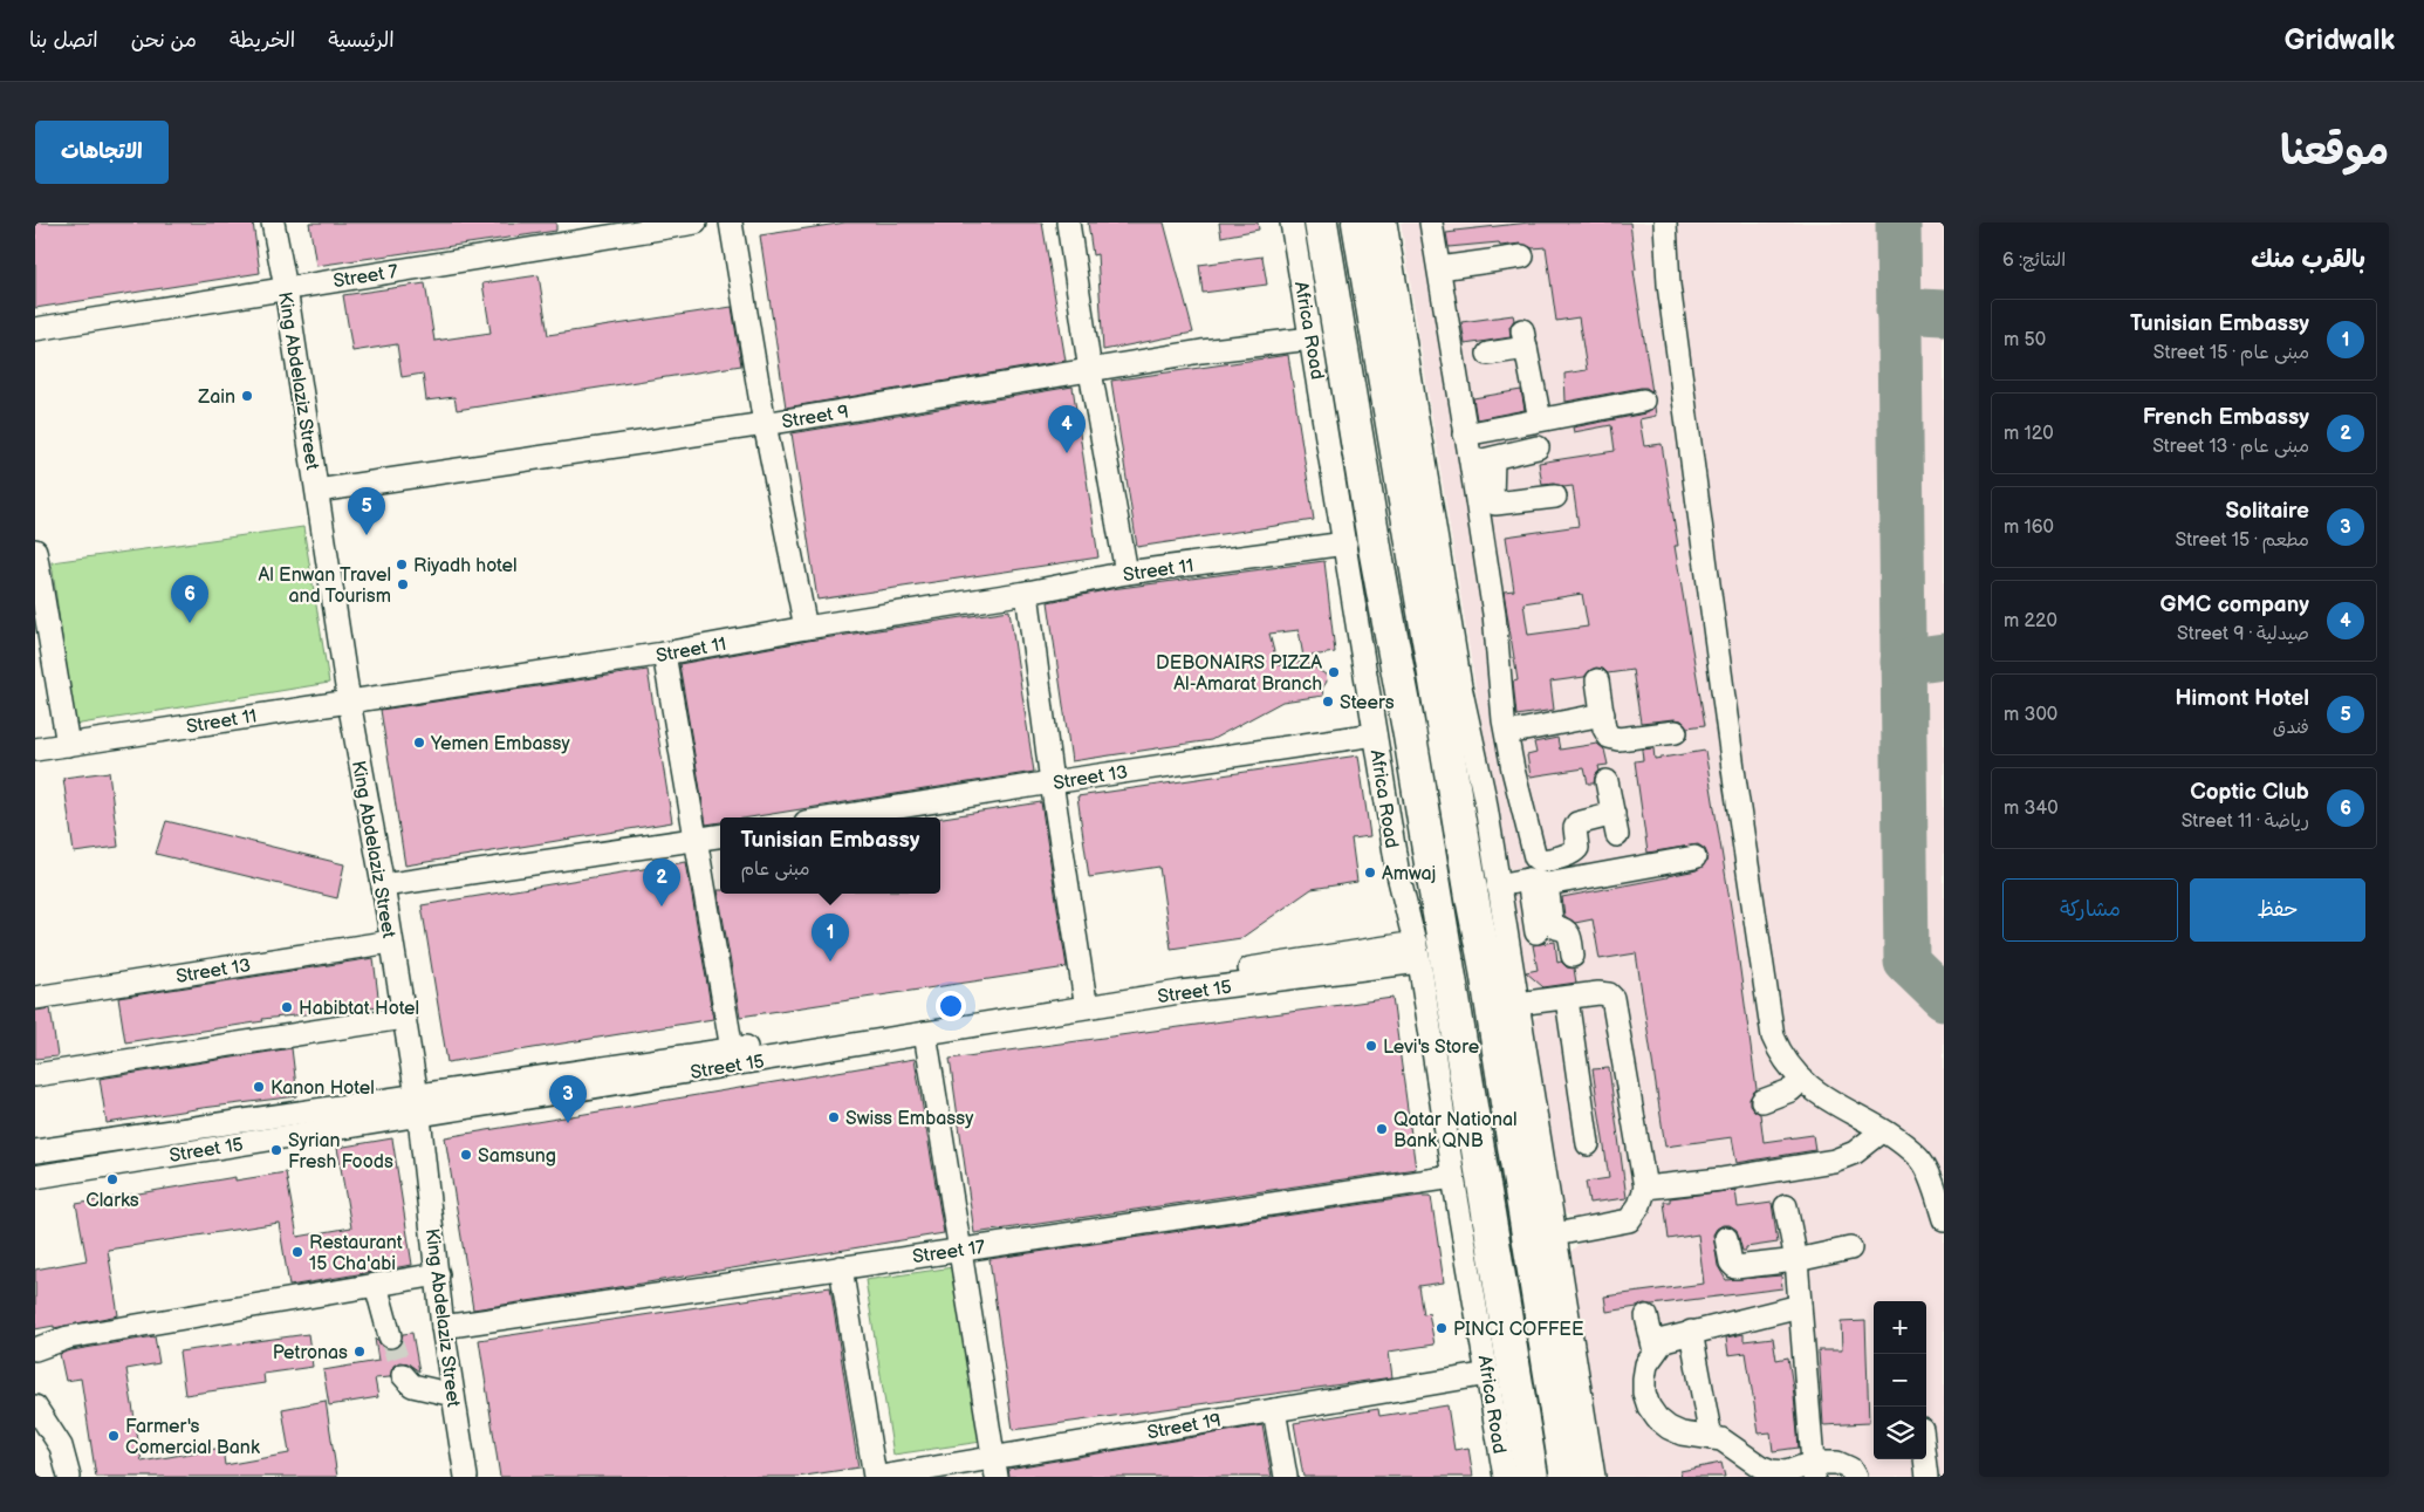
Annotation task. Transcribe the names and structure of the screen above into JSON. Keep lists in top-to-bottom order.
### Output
{
  "streets": {
    "highway": ["Africa Road"],
    "street": [
      "Street 7",
      "King Abdelaziz Street",
      "Street 9",
      "Street 11",
      "Street 13",
      "Street 15",
      "Street 17",
      "Street 19"
    ]
  },
  "crossings": [
    ["Street 7", "King Abdelaziz Street"],
    ["Africa Road", "Street 9"],
    ["Africa Road", "Street 11"],
    ["Africa Road", "Street 13"],
    ["Africa Road", "Street 15"],
    ["Africa Road", "Street 17"],
    ["Africa Road", "Street 19"],
    ["King Abdelaziz Street", "Street 9"],
    ["King Abdelaziz Street", "Street 11"],
    ["King Abdelaziz Street", "Street 13"],
    ["King Abdelaziz Street", "Street 15"],
    ["King Abdelaziz Street", "Street 17"]
  ],
  "places": [
    "Zain",
    "Riyadh hotel",
    "Al Enwan Travel and Tourism",
    "DEBONAIRS PIZZA Al-Amarat Branch",
    "Steers",
    "Yemen Embassy",
    "Amwaj",
    "Habibtat Hotel",
    "Levi's Store",
    "Kanon Hotel",
    "Swiss Embassy",
    "Qatar National Bank QNB",
    "Syrian Fresh Foods",
    "Samsung",
    "Clarks",
    "Restaurant 15 Cha'abi",
    "PINCI COFFEE",
    "Petronas",
    "Farmer's Comercial Bank"
  ],
  "page": {
    "header": "Gridwalk",
    "nav": [
      "الرئيسية",
      "الخريطة",
      "من نحن",
      "اتصل بنا"
    ],
    "title": "موقعنا",
    "buttons": [
      "الاتجاهات",
      ["حفظ", "مشاركة"]
    ],
    "heading": ["بالقرب منك", "النتائج: 6"],
    "list": [
      {
        "mark": "1",
        "name": "Tunisian Embassy",
        "note": "مبنى عام · Street 15",
        "value": "50 m"
      },
      {
        "mark": "2",
        "name": "French Embassy",
        "note": "مبنى عام · Street 13",
        "value": "120 m"
      },
      {
        "mark": "3",
        "name": "Solitaire",
        "note": "مطعم · Street 15",
        "value": "160 m"
      },
      {
        "mark": "4",
        "name": "GMC company",
        "note": "صيدلية · Street 9",
        "value": "220 m"
      },
      {
        "mark": "5",
        "name": "Himont Hotel",
        "note": "فندق",
        "value": "300 m"
      },
      {
        "mark": "6",
        "name": "Coptic Club",
        "note": "رياضة · Street 11",
        "value": "340 m"
      }
    ],
    "pins": [
      "4",
      "5",
      "6",
      "2",
      "1",
      "3"
    ],
    "popup": ["Tunisian Embassy", "مبنى عام"],
    "map_buttons": ["+", "−"]
  }
}
